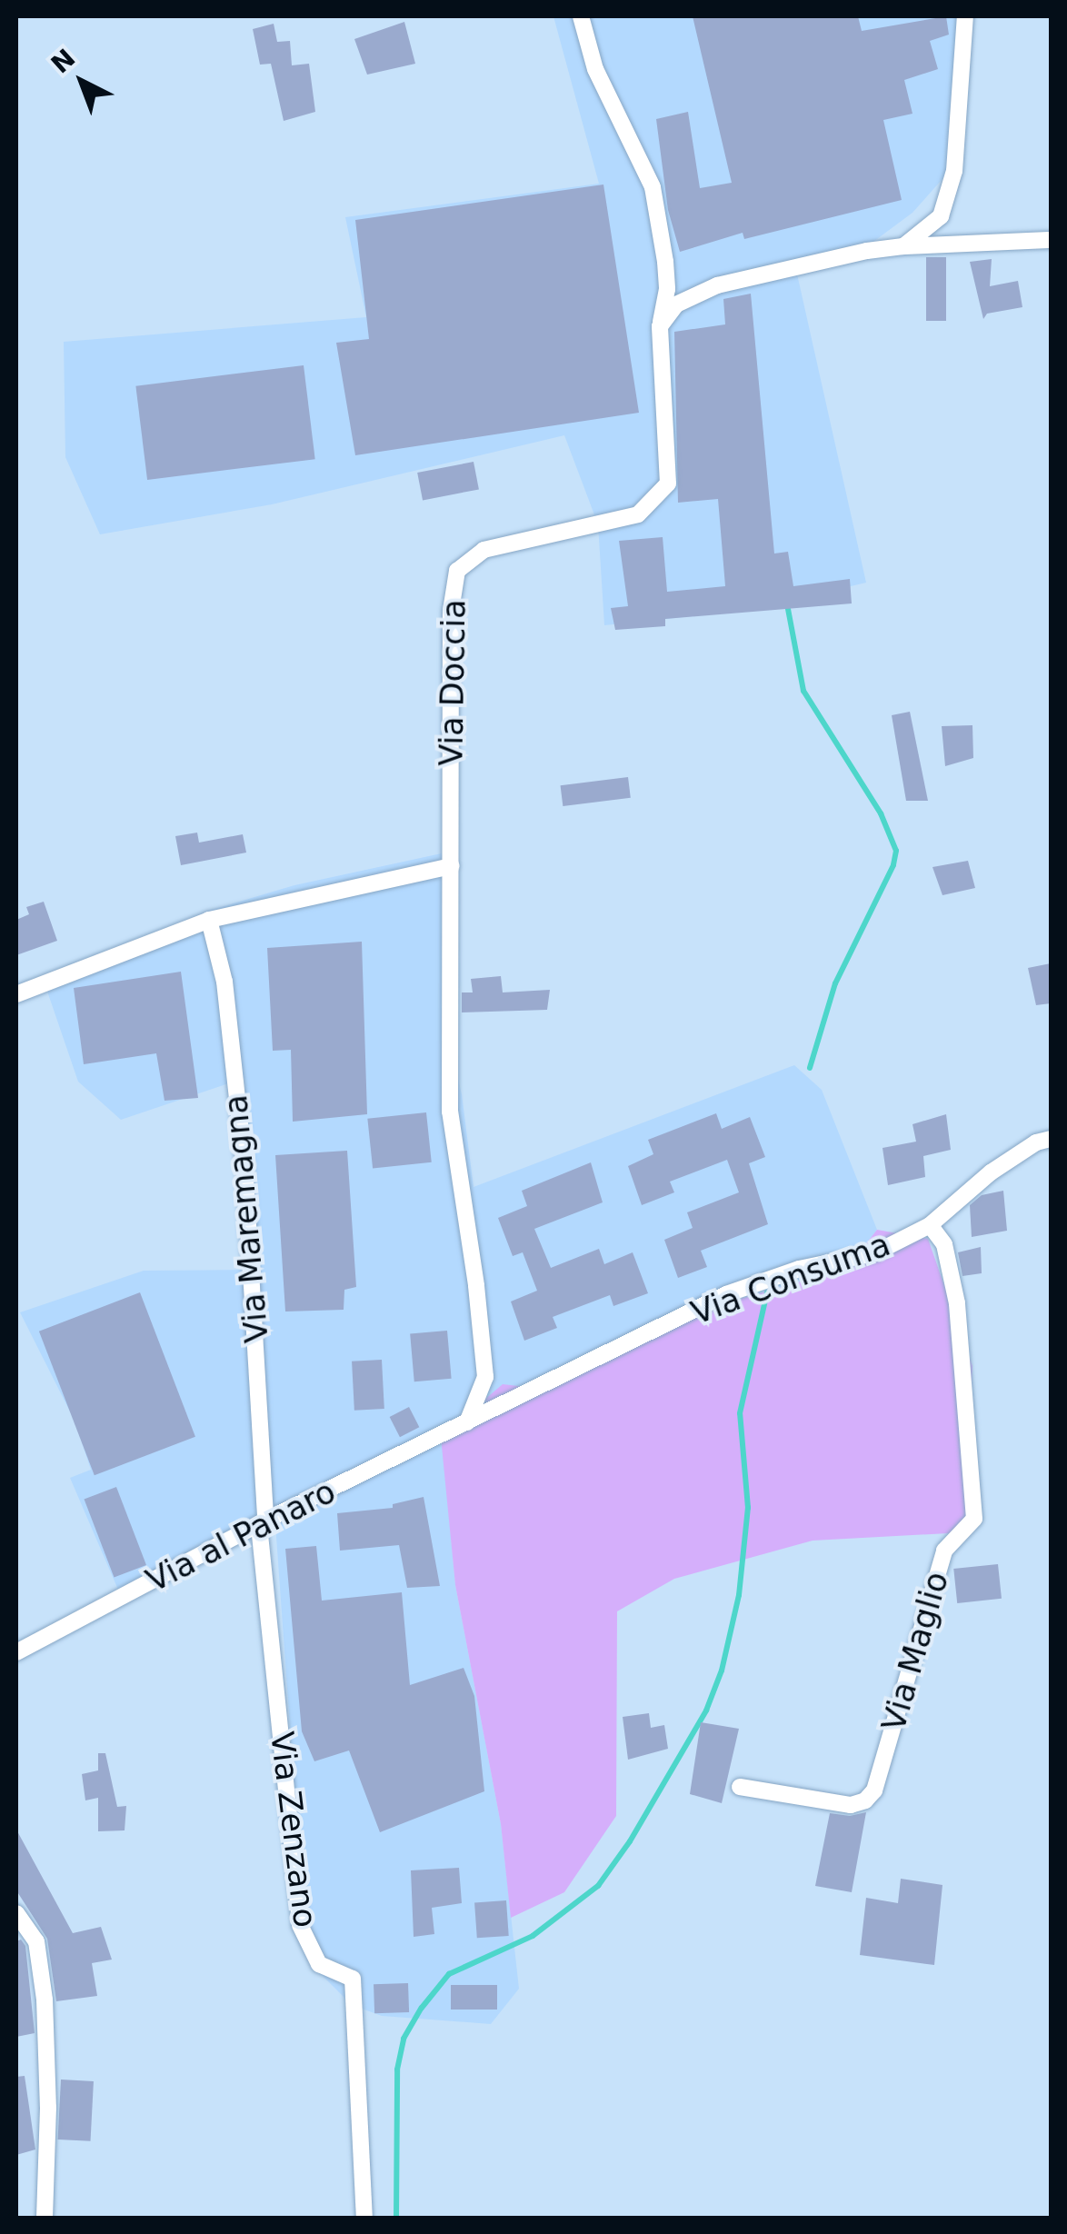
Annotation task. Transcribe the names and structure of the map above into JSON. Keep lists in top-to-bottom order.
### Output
{
  "streets": {
    "street": [
      "Via Doccia",
      "Via Maremagna",
      "Via Consuma",
      "Via al Panaro",
      "Via Maglio",
      "Via Zenzano"
    ]
  },
  "crossings": [
    ["Via Doccia", "Via Consuma"],
    ["Via Doccia", "Via al Panaro"],
    ["Via Maremagna", "Via al Panaro"],
    ["Via Maremagna", "Via Zenzano"],
    ["Via Consuma", "Via al Panaro"],
    ["Via Consuma", "Via Maglio"],
    ["Via al Panaro", "Via Zenzano"]
  ],
  "north": "top left"
}
